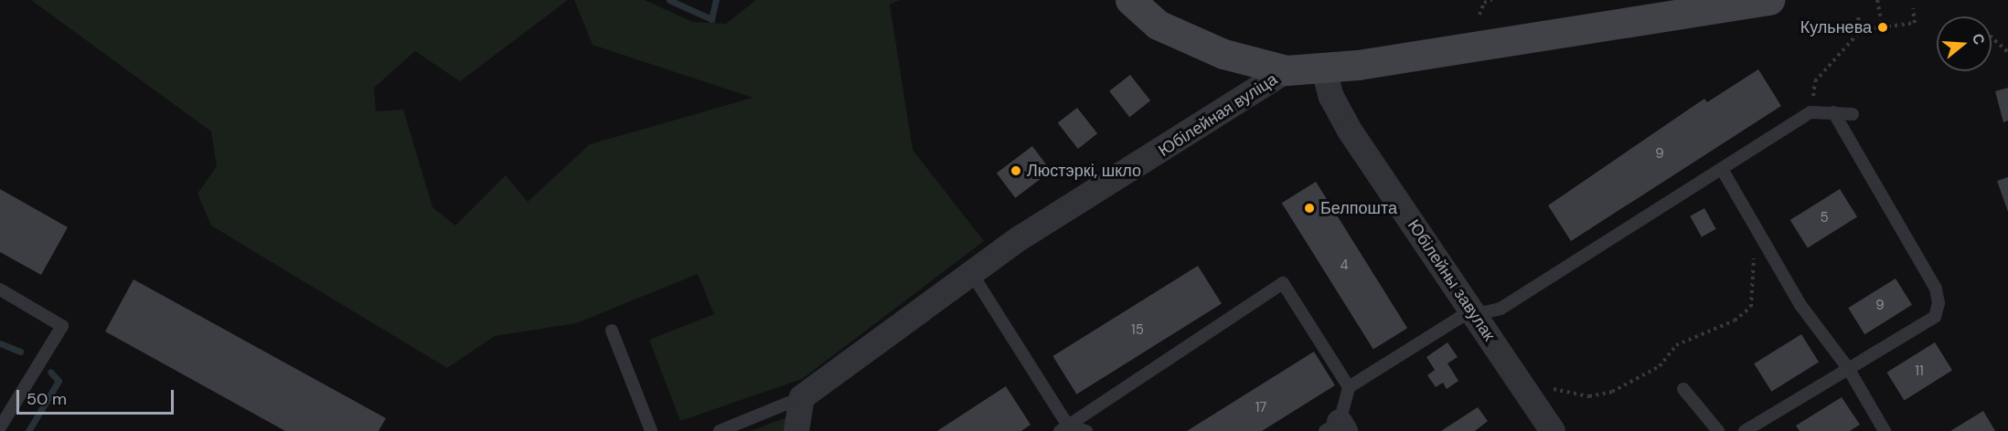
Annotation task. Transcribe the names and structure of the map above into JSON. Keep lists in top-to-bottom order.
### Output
{
  "streets": {
    "main road": ["Юбілейная вуліца"],
    "street": ["Юбілейны завулак"]
  },
  "crossings": [
    ["Юбілейная вуліца", "Юбілейны завулак"]
  ],
  "places": ["Кульнева", "Люстэркі, шкло", "Белпошта"],
  "house_numbers": [
    "9",
    "5",
    "4",
    "9",
    "15",
    "11",
    "17"
  ],
  "scale_bar": "50 m",
  "north": "right"
}
